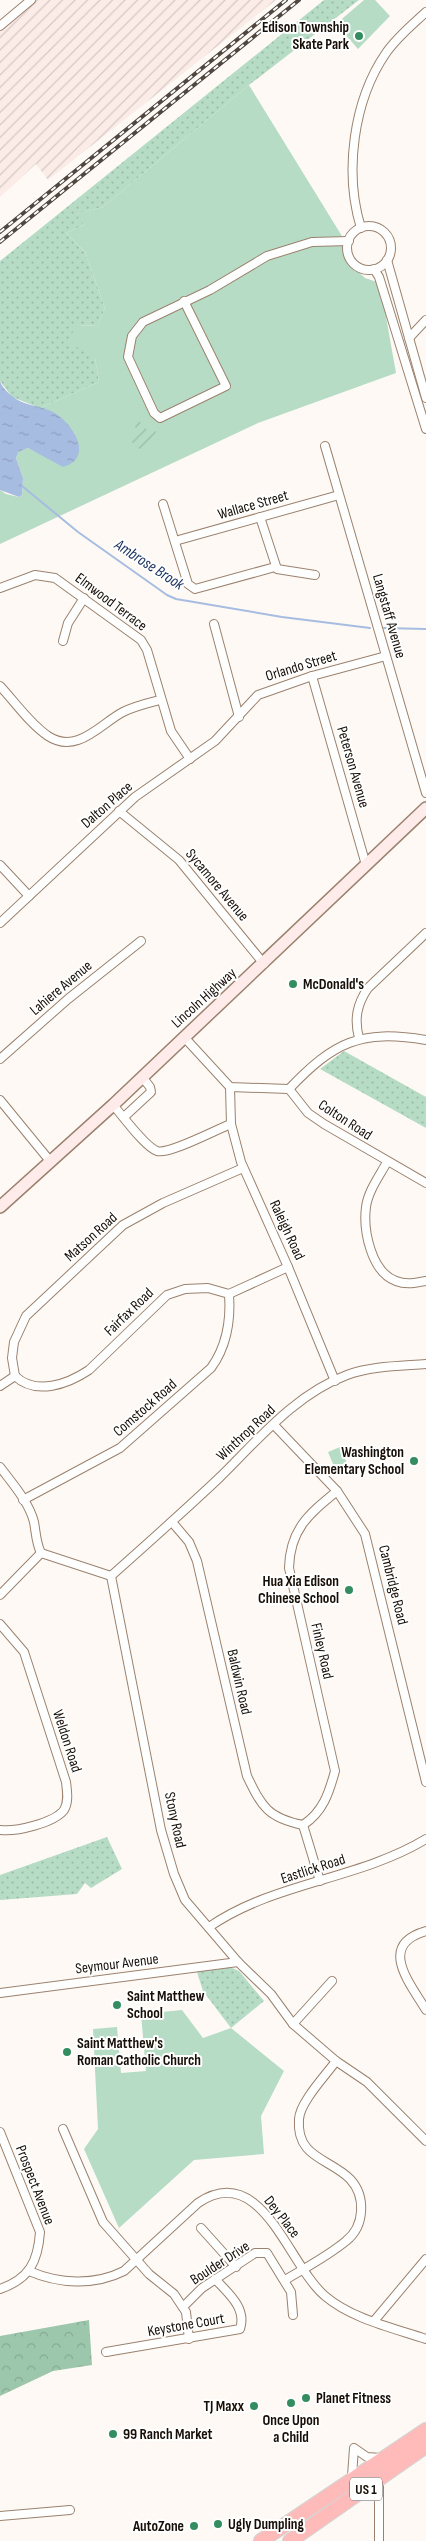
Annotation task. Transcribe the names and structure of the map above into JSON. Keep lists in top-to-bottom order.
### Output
{
  "streets": {
    "highway": ["US 1"],
    "main road": ["Lincoln Highway"],
    "street": [
      "Wallace Street",
      "Elmwood Terrace",
      "Langstaff Avenue",
      "Orlando Street",
      "Peterson Avenue",
      "Dalton Place",
      "Sycamore Avenue",
      "Lahiere Avenue",
      "Colton Road",
      "Raleigh Road",
      "Matson Road",
      "Fairfax Road",
      "Comstock Road",
      "Winthrop Road",
      "Cambridge Road",
      "Finley Road",
      "Baldwin Road",
      "Weldon Road",
      "Stony Road",
      "Eastlick Road",
      "Seymour Avenue",
      "Prospect Avenue",
      "Dey Place",
      "Boulder Drive",
      "Keystone Court"
    ]
  },
  "crossings": [
    ["Wallace Street", "Langstaff Avenue"],
    ["Elmwood Terrace", "Dalton Place"],
    ["Langstaff Avenue", "Orlando Street"],
    ["Orlando Street", "Peterson Avenue"],
    ["Orlando Street", "Dalton Place"],
    ["Peterson Avenue", "Lincoln Highway"],
    ["Dalton Place", "Sycamore Avenue"],
    ["Sycamore Avenue", "Lincoln Highway"],
    ["Raleigh Road", "Matson Road"],
    ["Raleigh Road", "Winthrop Road"],
    ["Matson Road", "Fairfax Road"],
    ["Fairfax Road", "Comstock Road"],
    ["Winthrop Road", "Cambridge Road"],
    ["Winthrop Road", "Baldwin Road"],
    ["Winthrop Road", "Stony Road"],
    ["Cambridge Road", "Finley Road"],
    ["Finley Road", "Baldwin Road"],
    ["Stony Road", "Eastlick Road"],
    ["Stony Road", "Seymour Avenue"],
    ["Prospect Avenue", "Dey Place"],
    ["Boulder Drive", "Keystone Court"]
  ],
  "water": ["Ambrose Brook"],
  "places": [
    "Edison Township Skate Park",
    "McDonald's",
    "Washington Elementary School",
    "Hua Xia Edison Chinese School",
    "Saint Matthew School",
    "Saint Matthew's Roman Catholic Church",
    "Planet Fitness",
    "Once Upon a Child",
    "TJ Maxx",
    "99 Ranch Market",
    "Ugly Dumpling",
    "AutoZone"
  ]
}
